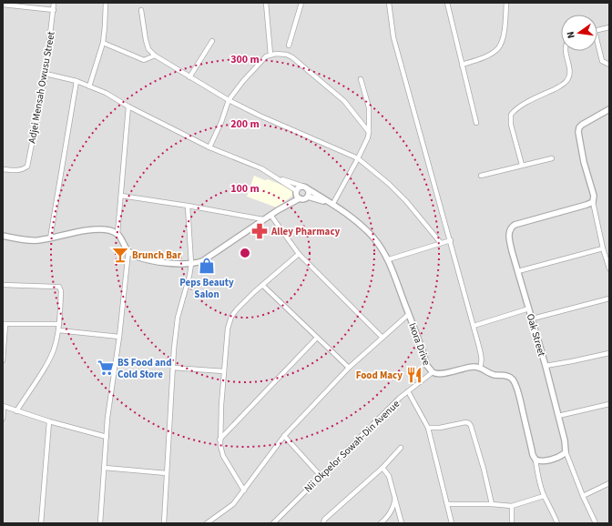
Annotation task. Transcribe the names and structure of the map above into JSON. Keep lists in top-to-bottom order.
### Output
{
  "streets": {
    "street": [
      "Adjei Mensah Owusu Street",
      "Oak Street",
      "Ixora Drive",
      "Nii Okpelor Sowah-Din Avenue"
    ]
  },
  "crossings": [
    ["Ixora Drive", "Nii Okpelor Sowah-Din Avenue"]
  ],
  "places": {
    "pharmacy": ["Alley Pharmacy"],
    "bar": ["Brunch Bar"],
    "shop": ["Peps Beauty Salon"],
    "supermarket": ["BS Food and Cold Store"],
    "restaurant": ["Food Macy"]
  },
  "north": "left",
  "rings": ["300 m", "200 m", "100 m"]
}
